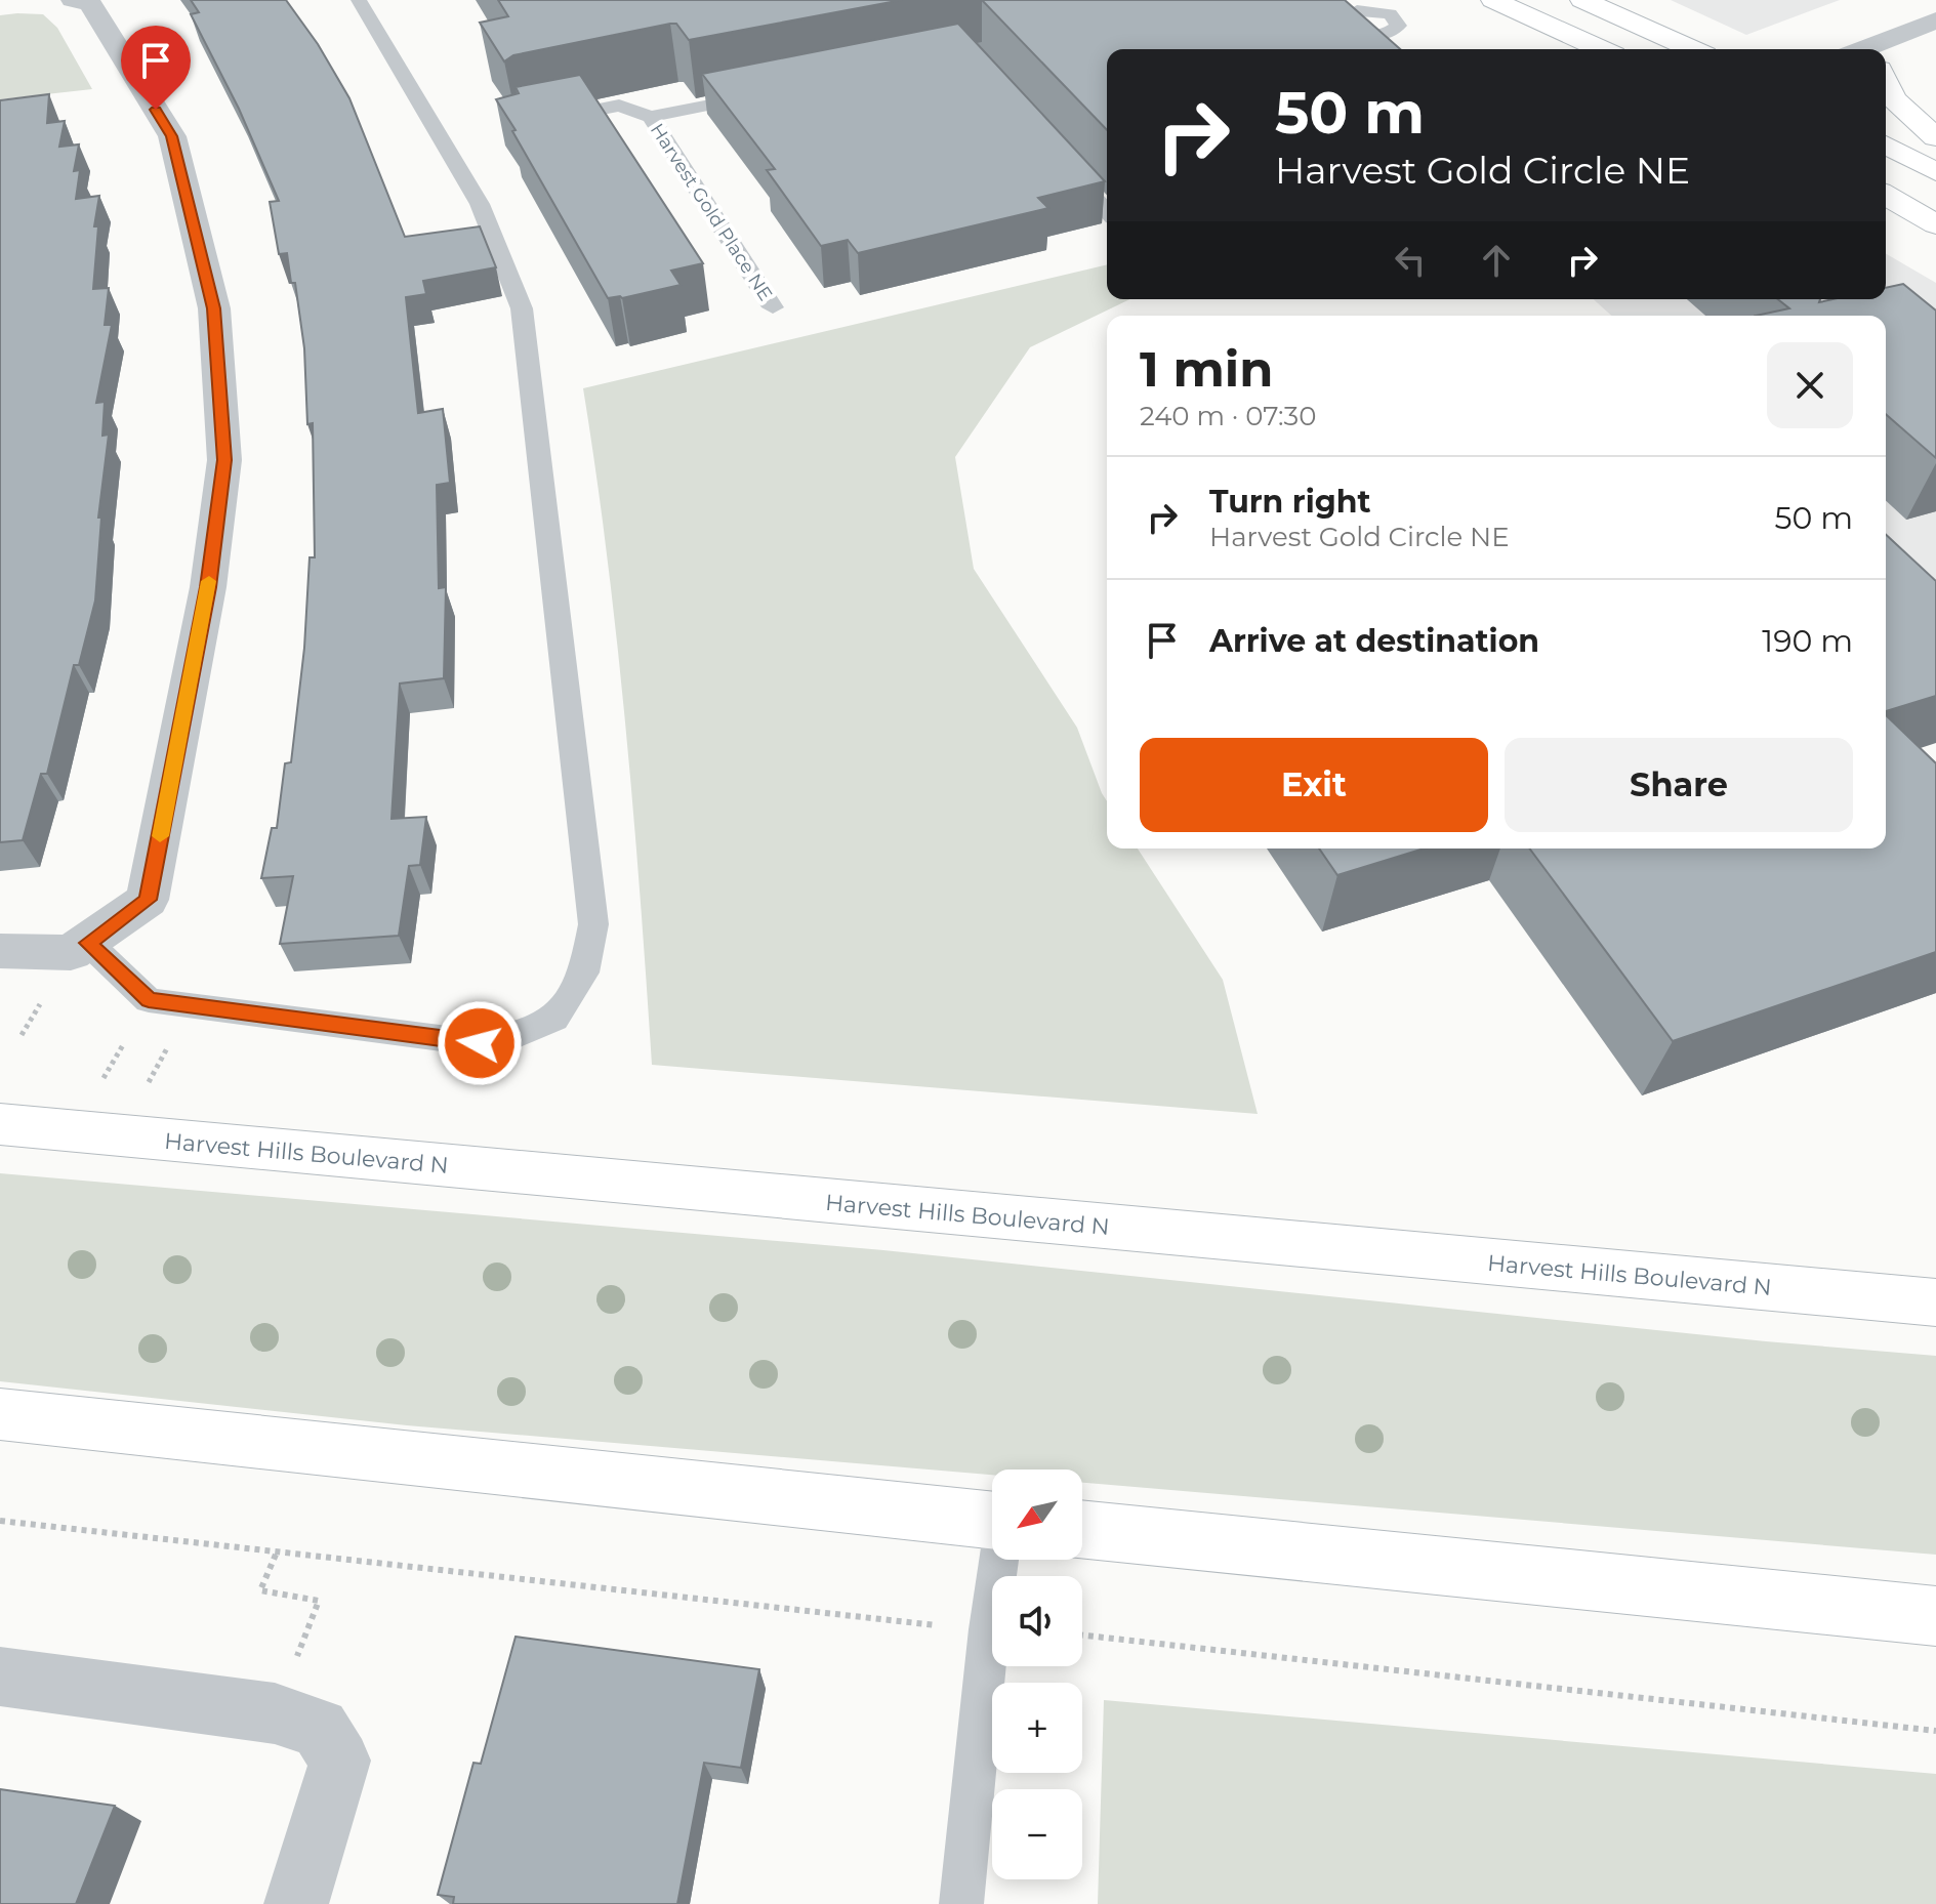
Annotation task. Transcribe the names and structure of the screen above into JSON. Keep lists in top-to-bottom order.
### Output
{
  "streets": {
    "main road": ["Harvest Hills Boulevard N"],
    "lane": ["Harvest Gold Place NE"]
  },
  "north": "bottom left",
  "page": {
    "turn": ["50 m", "Harvest Gold Circle NE"],
    "heading": ["1 min", "240 m · 07:30"],
    "list": [
      {
        "name": "Turn right",
        "note": "Harvest Gold Circle NE",
        "value": "50 m"
      },
      {
        "name": "Arrive at destination",
        "value": "190 m"
      }
    ],
    "buttons": ["Exit", "Share"],
    "map_buttons": ["+", "−"]
  }
}
